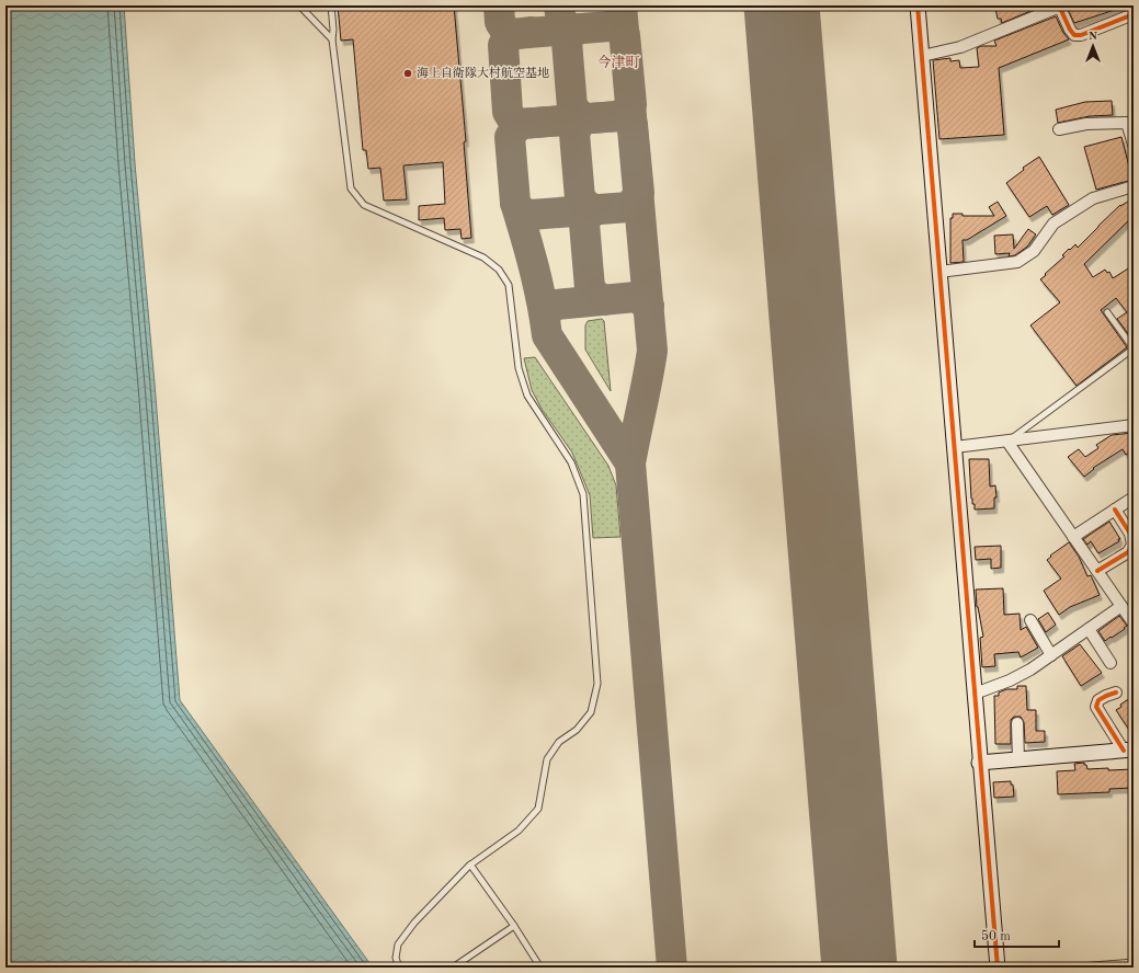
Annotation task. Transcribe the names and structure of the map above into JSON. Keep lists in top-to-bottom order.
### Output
{
  "districts": ["今津町"],
  "places": ["海上自衛隊大村航空基地"],
  "scale_bar": "50 m",
  "north": "top"
}
